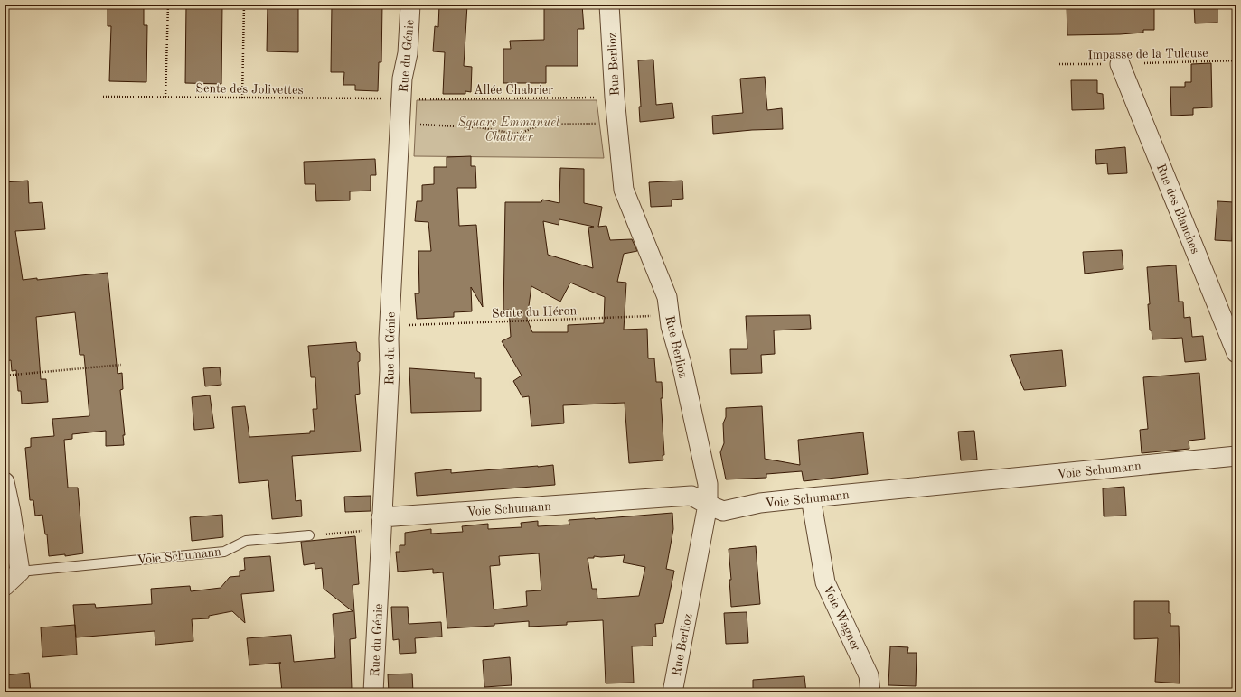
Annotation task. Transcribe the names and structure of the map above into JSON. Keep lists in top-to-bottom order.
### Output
{
  "streets": {
    "street": [
      "Rue du Génie",
      "Rue Berlioz",
      "Rue des Blanches",
      "Voie Schumann",
      "Voie Wagner"
    ],
    "path": [
      "Impasse de la Tuleuse",
      "Sente des Jolivettes",
      "Allée Chabrier",
      "Sente du Héron"
    ]
  },
  "crossings": [
    ["Impasse de la Tuleuse", "Rue des Blanches"],
    ["Rue du Génie", "Voie Schumann"],
    ["Rue Berlioz", "Allée Chabrier"],
    ["Rue Berlioz", "Sente du Héron"],
    ["Rue Berlioz", "Voie Schumann"],
    ["Voie Schumann", "Voie Wagner"]
  ],
  "parks": ["Square Emmanuel Chabrier"]
}
